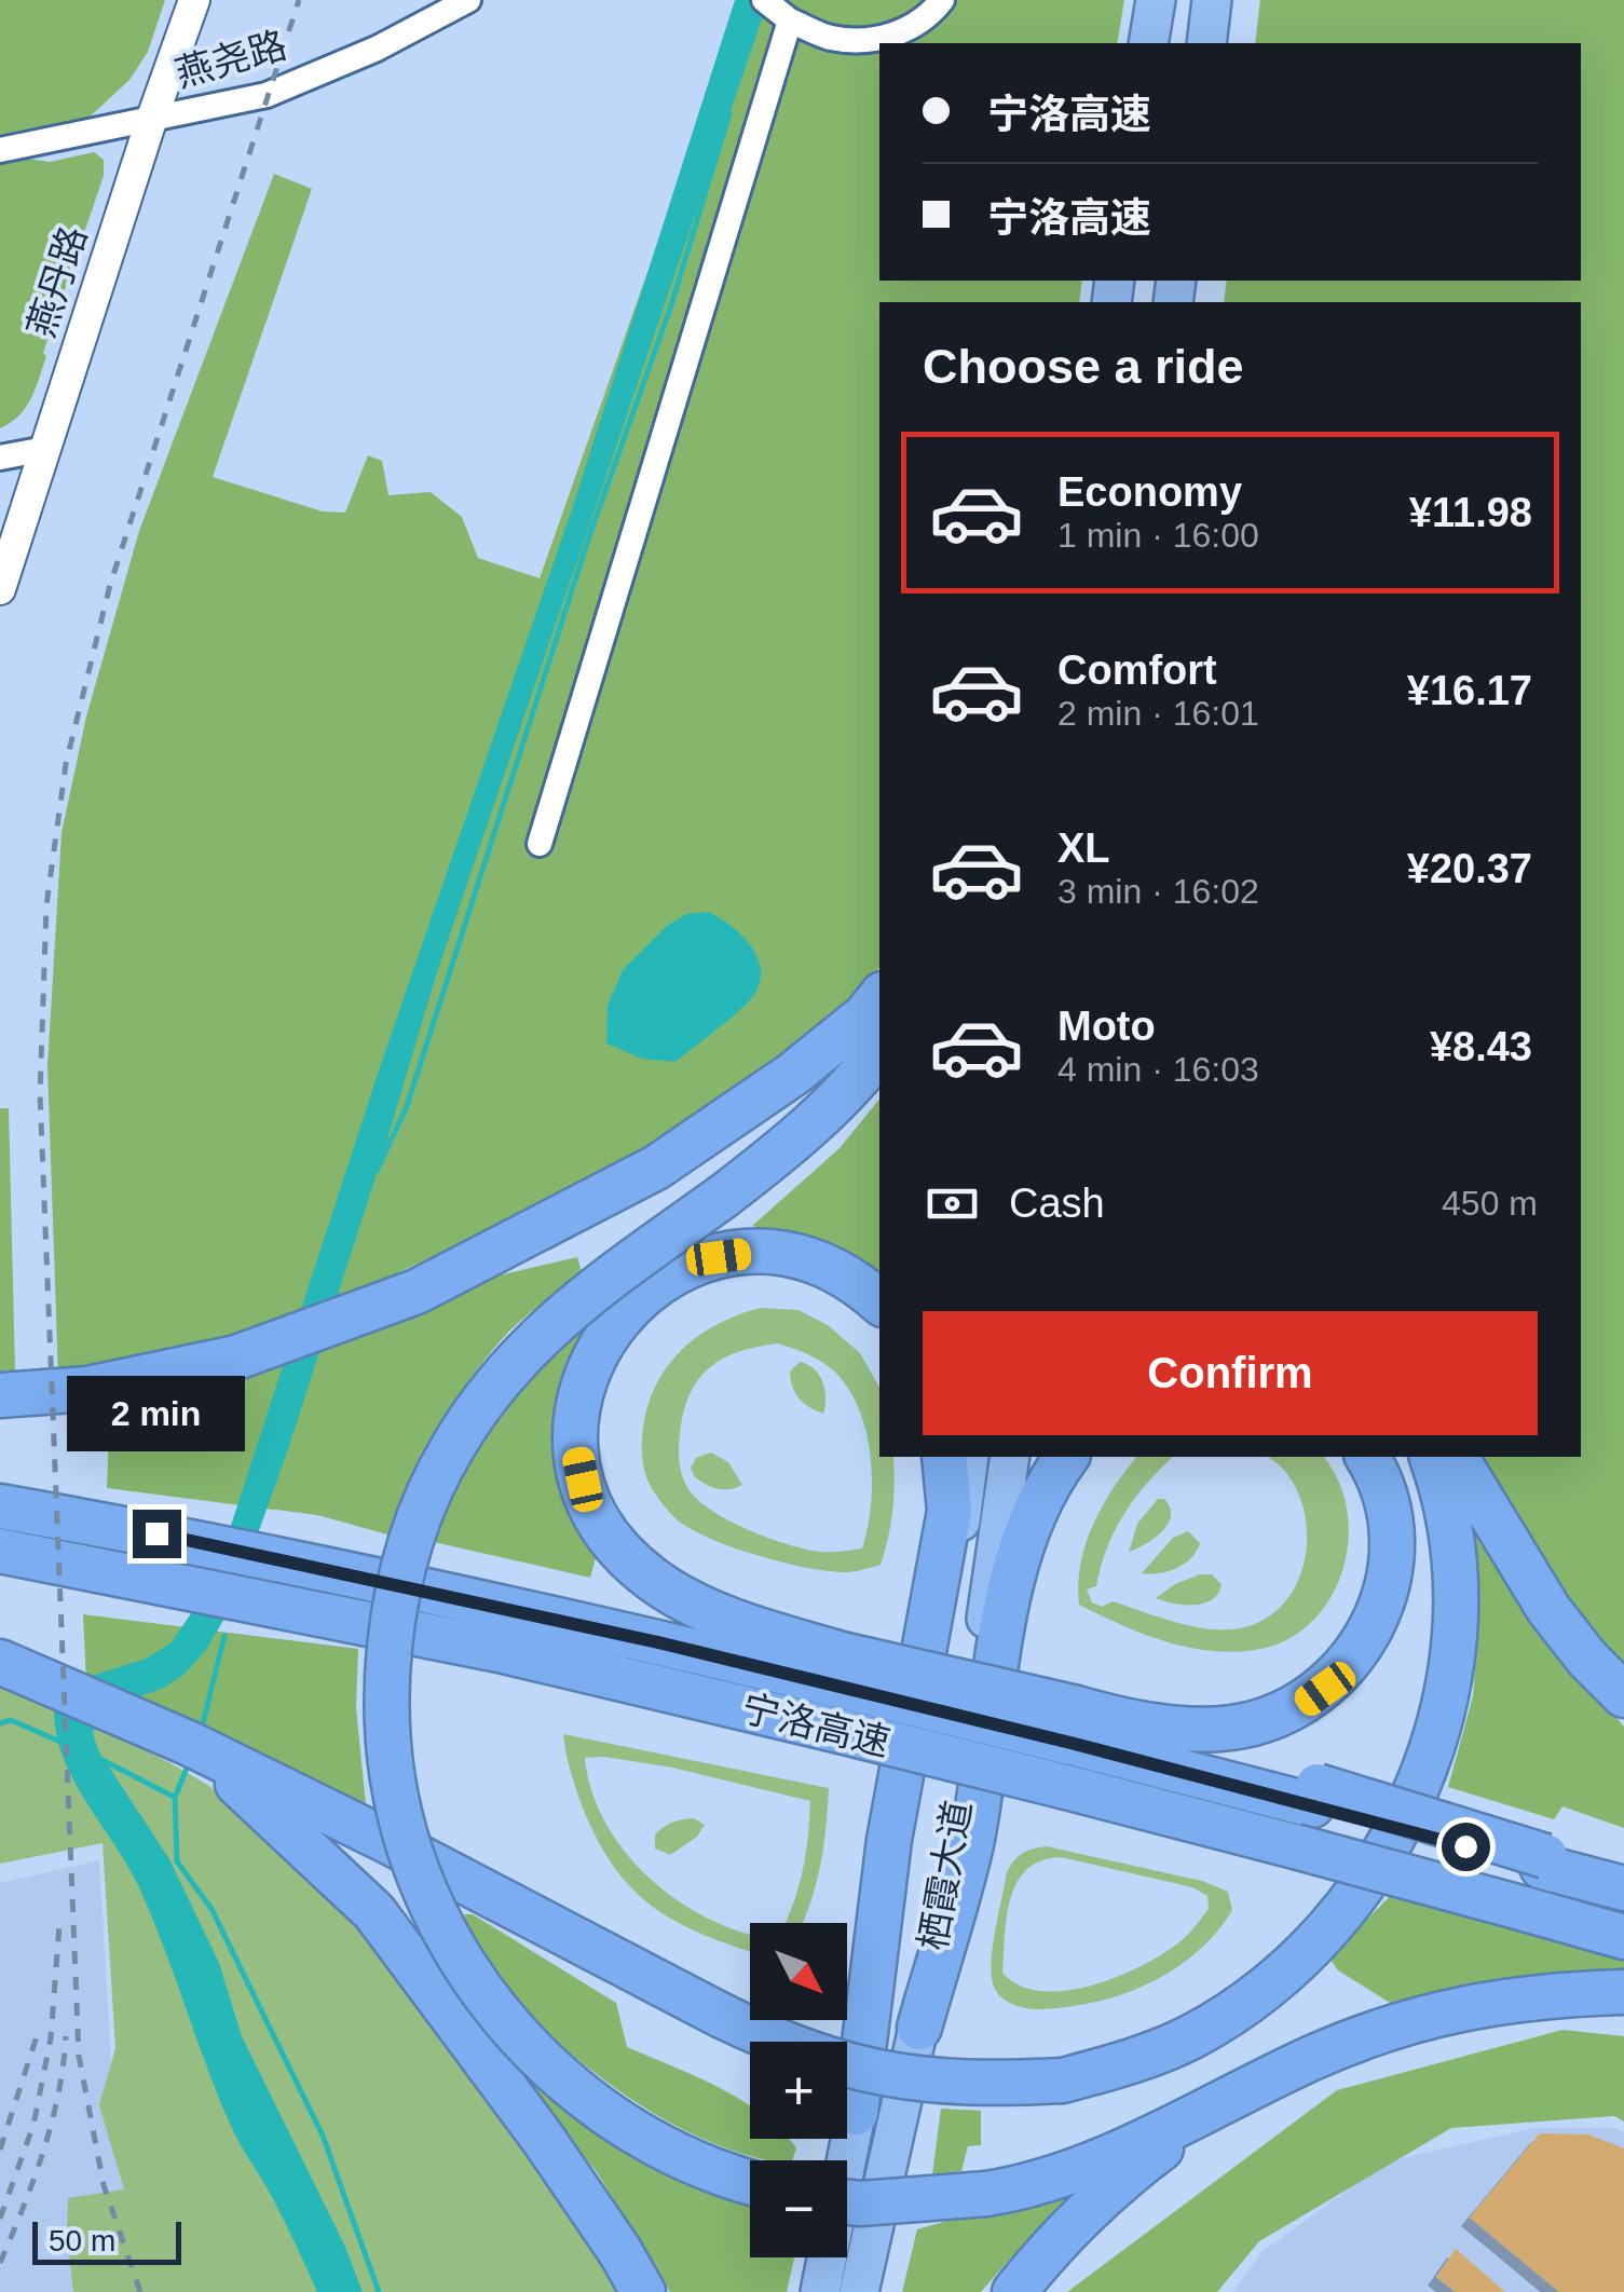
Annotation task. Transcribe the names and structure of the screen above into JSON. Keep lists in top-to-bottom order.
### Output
{
  "streets": {
    "highway": ["宁洛高速", "栖霞大道"],
    "street": ["燕尧路", "燕丹路"]
  },
  "crossings": [
    ["燕尧路", "燕丹路"]
  ],
  "scale_bar": "50 m",
  "north": "bottom right",
  "page": {
    "banner": ["宁洛高速", "宁洛高速"],
    "heading": "Choose a ride",
    "list": [
      {
        "name": "Economy",
        "note": "1 min · 16:00",
        "value": "¥11.98"
      },
      {
        "name": "Comfort",
        "note": "2 min · 16:01",
        "value": "¥16.17"
      },
      {
        "name": "XL",
        "note": "3 min · 16:02",
        "value": "¥20.37"
      },
      {
        "name": "Moto",
        "note": "4 min · 16:03",
        "value": "¥8.43"
      }
    ],
    "pay": ["Cash", "450 m"],
    "buttons": "Confirm",
    "bubble": "2 min",
    "map_buttons": ["+", "−"],
    "scale": "50 m"
  }
}
